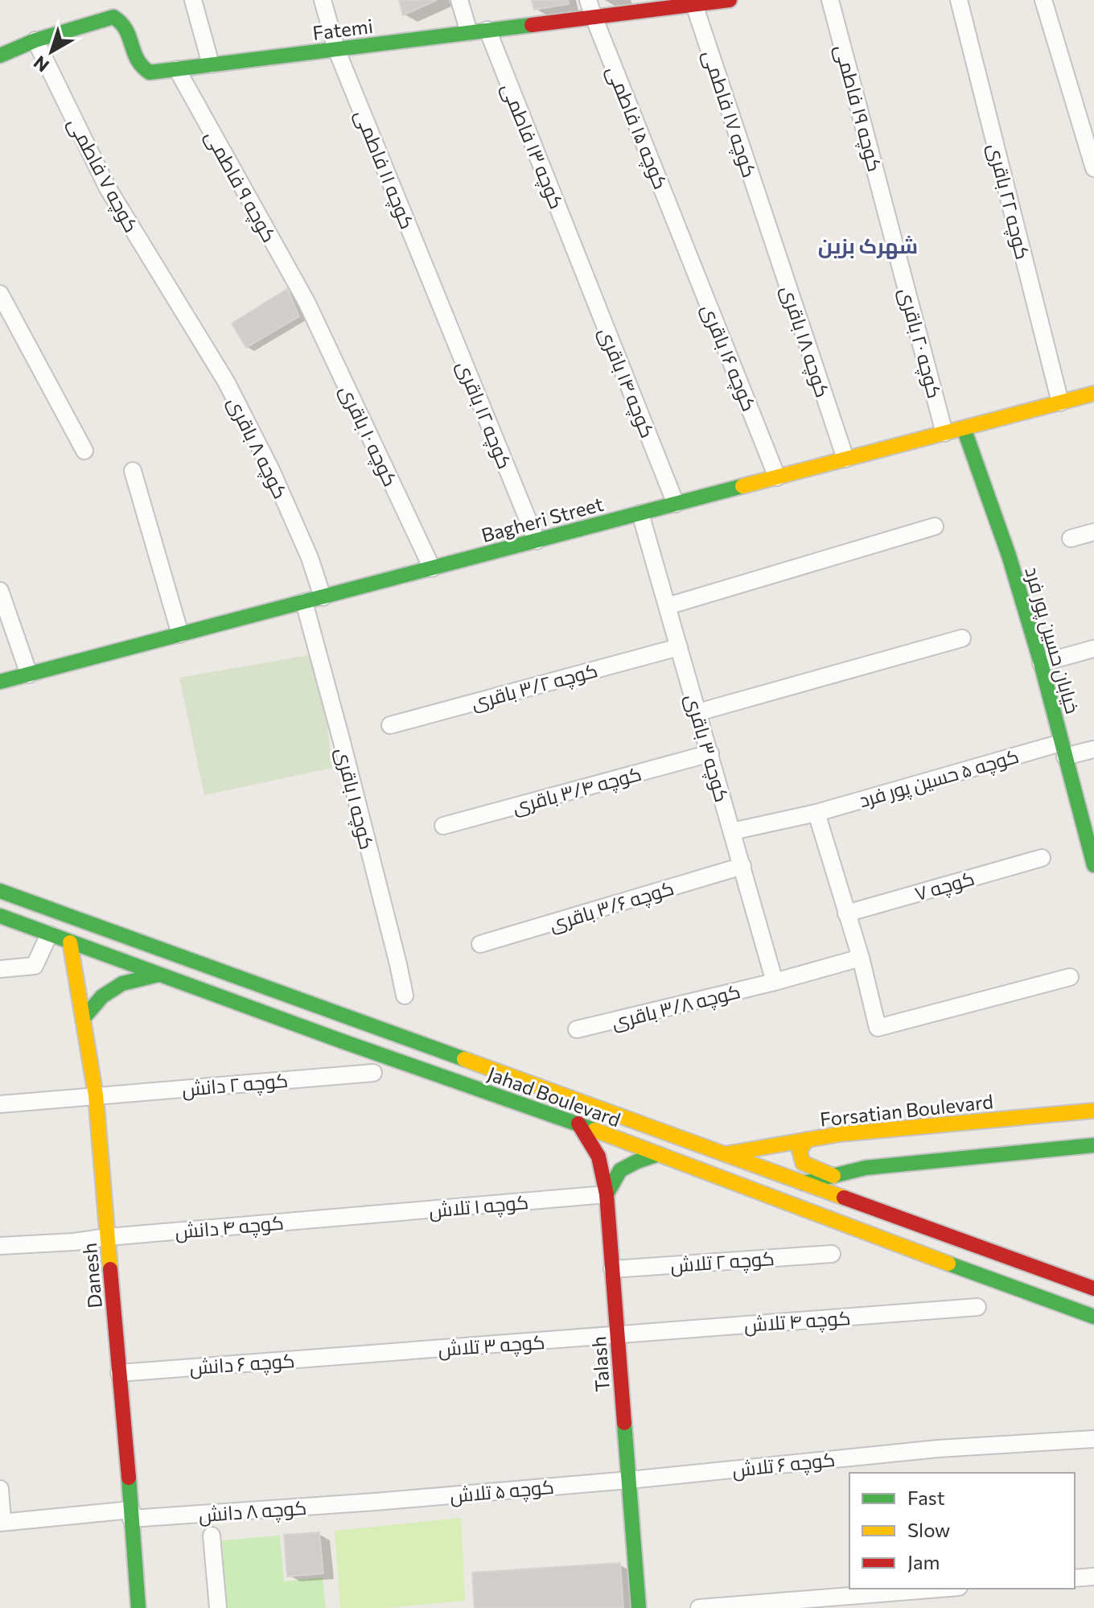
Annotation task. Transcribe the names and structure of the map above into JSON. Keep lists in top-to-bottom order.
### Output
{
  "streets": {
    "street": [
      "Fatemi",
      "کوچه ۱۹ فاطمی",
      "کوچه ۱۷ فاطمی",
      "کوچه ۱۵ فاطمی",
      "کوچه ۱۳ فاطمی",
      "کوچه ۱۱ فاطمی",
      "کوچه ۷ فاطمی",
      "کوچه ۹ فاطمی",
      "کوچه ۲۲ باقری",
      "کوچه ۱۸ باقری",
      "کوچه ۲۰ باقری",
      "کوچه ۱۶ باقری",
      "کوچه ۱۴ باقری",
      "کوچه ۱۲ باقری",
      "کوچه ۱۰ باقری",
      "کوچه ۸ باقری",
      "Bagheri Street",
      "خیابان حسین پور فرد",
      "کوچه ۳/۲ باقری",
      "کوچه ۳ باقری",
      "کوچه ۵ حسین پور فرد",
      "کوچه ۳/۴ باقری",
      "کوچه ۱ باقری",
      "کوچه ۷",
      "کوچه ۳/۶ باقری",
      "کوچه ۳/۸ باقری",
      "کوچه ۲ دانش",
      "Jahad Boulevard",
      "Forsatian Boulevard",
      "کوچه ۱ تلاش",
      "کوچه ۴ دانش",
      "کوچه ۲ تلاش",
      "Danesh",
      "کوچه ۴ تلاش",
      "کوچه ۳ تلاش",
      "کوچه ۶ دانش",
      "Talash",
      "کوچه ۶ تلاش",
      "کوچه ۵ تلاش",
      "کوچه ۸ دانش"
    ]
  },
  "crossings": [
    ["Fatemi", "کوچه ۱۷ فاطمی"],
    ["Fatemi", "کوچه ۱۵ فاطمی"],
    ["Fatemi", "کوچه ۱۳ فاطمی"],
    ["Fatemi", "کوچه ۱۱ فاطمی"],
    ["Fatemi", "کوچه ۷ فاطمی"],
    ["Fatemi", "کوچه ۹ فاطمی"],
    ["کوچه ۱۹ فاطمی", "کوچه ۲۰ باقری"],
    ["کوچه ۱۷ فاطمی", "کوچه ۱۸ باقری"],
    ["کوچه ۱۵ فاطمی", "کوچه ۱۶ باقری"],
    ["کوچه ۱۳ فاطمی", "کوچه ۱۴ باقری"],
    ["کوچه ۱۱ فاطمی", "کوچه ۱۲ باقری"],
    ["کوچه ۷ فاطمی", "کوچه ۸ باقری"],
    ["کوچه ۹ فاطمی", "کوچه ۱۰ باقری"],
    ["کوچه ۲۲ باقری", "Bagheri Street"],
    ["کوچه ۱۸ باقری", "Bagheri Street"],
    ["کوچه ۲۰ باقری", "Bagheri Street"],
    ["کوچه ۱۶ باقری", "Bagheri Street"],
    ["کوچه ۱۴ باقری", "Bagheri Street"],
    ["کوچه ۱۲ باقری", "Bagheri Street"],
    ["کوچه ۱۰ باقری", "Bagheri Street"],
    ["کوچه ۸ باقری", "Bagheri Street"],
    ["Bagheri Street", "خیابان حسین پور فرد"],
    ["Bagheri Street", "کوچه ۳ باقری"],
    ["Bagheri Street", "کوچه ۱ باقری"],
    ["خیابان حسین پور فرد", "کوچه ۵ حسین پور فرد"],
    ["کوچه ۳/۲ باقری", "کوچه ۳ باقری"],
    ["کوچه ۳ باقری", "کوچه ۵ حسین پور فرد"],
    ["کوچه ۳ باقری", "کوچه ۳/۴ باقری"],
    ["کوچه ۳ باقری", "کوچه ۳/۶ باقری"],
    ["کوچه ۳ باقری", "کوچه ۳/۸ باقری"],
    ["کوچه ۲ دانش", "Danesh"],
    ["Jahad Boulevard", "Forsatian Boulevard"],
    ["Jahad Boulevard", "Danesh"],
    ["Jahad Boulevard", "Talash"],
    ["کوچه ۱ تلاش", "کوچه ۴ دانش"],
    ["کوچه ۱ تلاش", "Talash"],
    ["کوچه ۴ دانش", "Danesh"],
    ["کوچه ۲ تلاش", "Talash"],
    ["Danesh", "کوچه ۶ دانش"],
    ["Danesh", "کوچه ۸ دانش"],
    ["کوچه ۴ تلاش", "کوچه ۳ تلاش"],
    ["کوچه ۴ تلاش", "Talash"],
    ["کوچه ۳ تلاش", "کوچه ۶ دانش"],
    ["کوچه ۳ تلاش", "Talash"],
    ["Talash", "کوچه ۶ تلاش"],
    ["Talash", "کوچه ۵ تلاش"],
    ["کوچه ۶ تلاش", "کوچه ۵ تلاش"],
    ["کوچه ۵ تلاش", "کوچه ۸ دانش"]
  ],
  "districts": ["شهرک بزین"],
  "legend": ["Fast", "Slow", "Jam"],
  "north": "bottom left"
}
